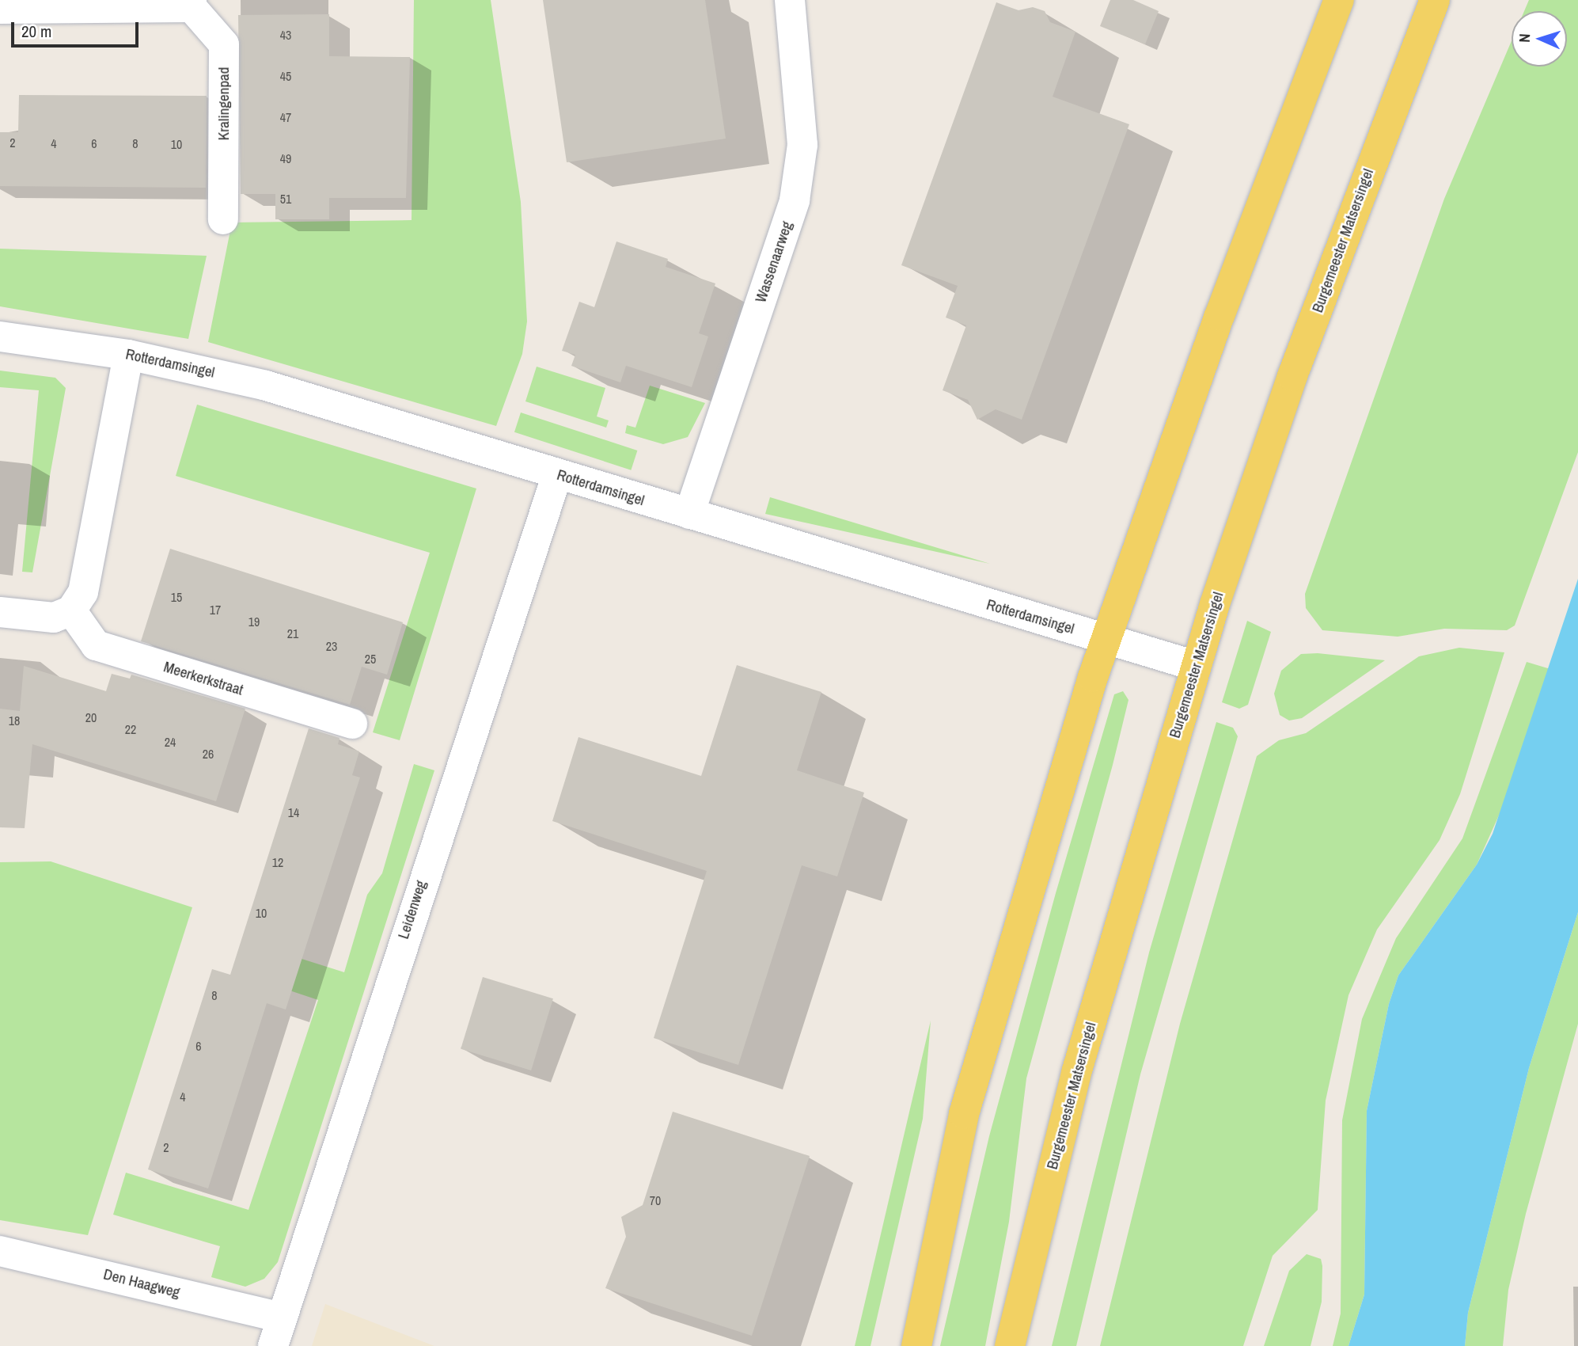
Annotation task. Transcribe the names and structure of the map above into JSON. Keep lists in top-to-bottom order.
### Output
{
  "streets": {
    "main road": ["Burgemeester Matsersingel"],
    "street": [
      "Kralingenpad",
      "Wassenaarweg",
      "Rotterdamsingel",
      "Meerkerkstraat",
      "Leidenweg",
      "Den Haagweg"
    ]
  },
  "crossings": [
    ["Burgemeester Matsersingel", "Rotterdamsingel"],
    ["Wassenaarweg", "Rotterdamsingel"],
    ["Rotterdamsingel", "Leidenweg"],
    ["Leidenweg", "Den Haagweg"]
  ],
  "house_numbers": [
    "43",
    "45",
    "47",
    "2",
    "4",
    "6",
    "8",
    "10",
    "49",
    "51",
    "15",
    "17",
    "19",
    "21",
    "23",
    "25",
    "20",
    "18",
    "22",
    "24",
    "26",
    "14",
    "12",
    "10",
    "8",
    "6",
    "4",
    "2",
    "70"
  ],
  "scale_bar": "20 m",
  "north": "left"
}
